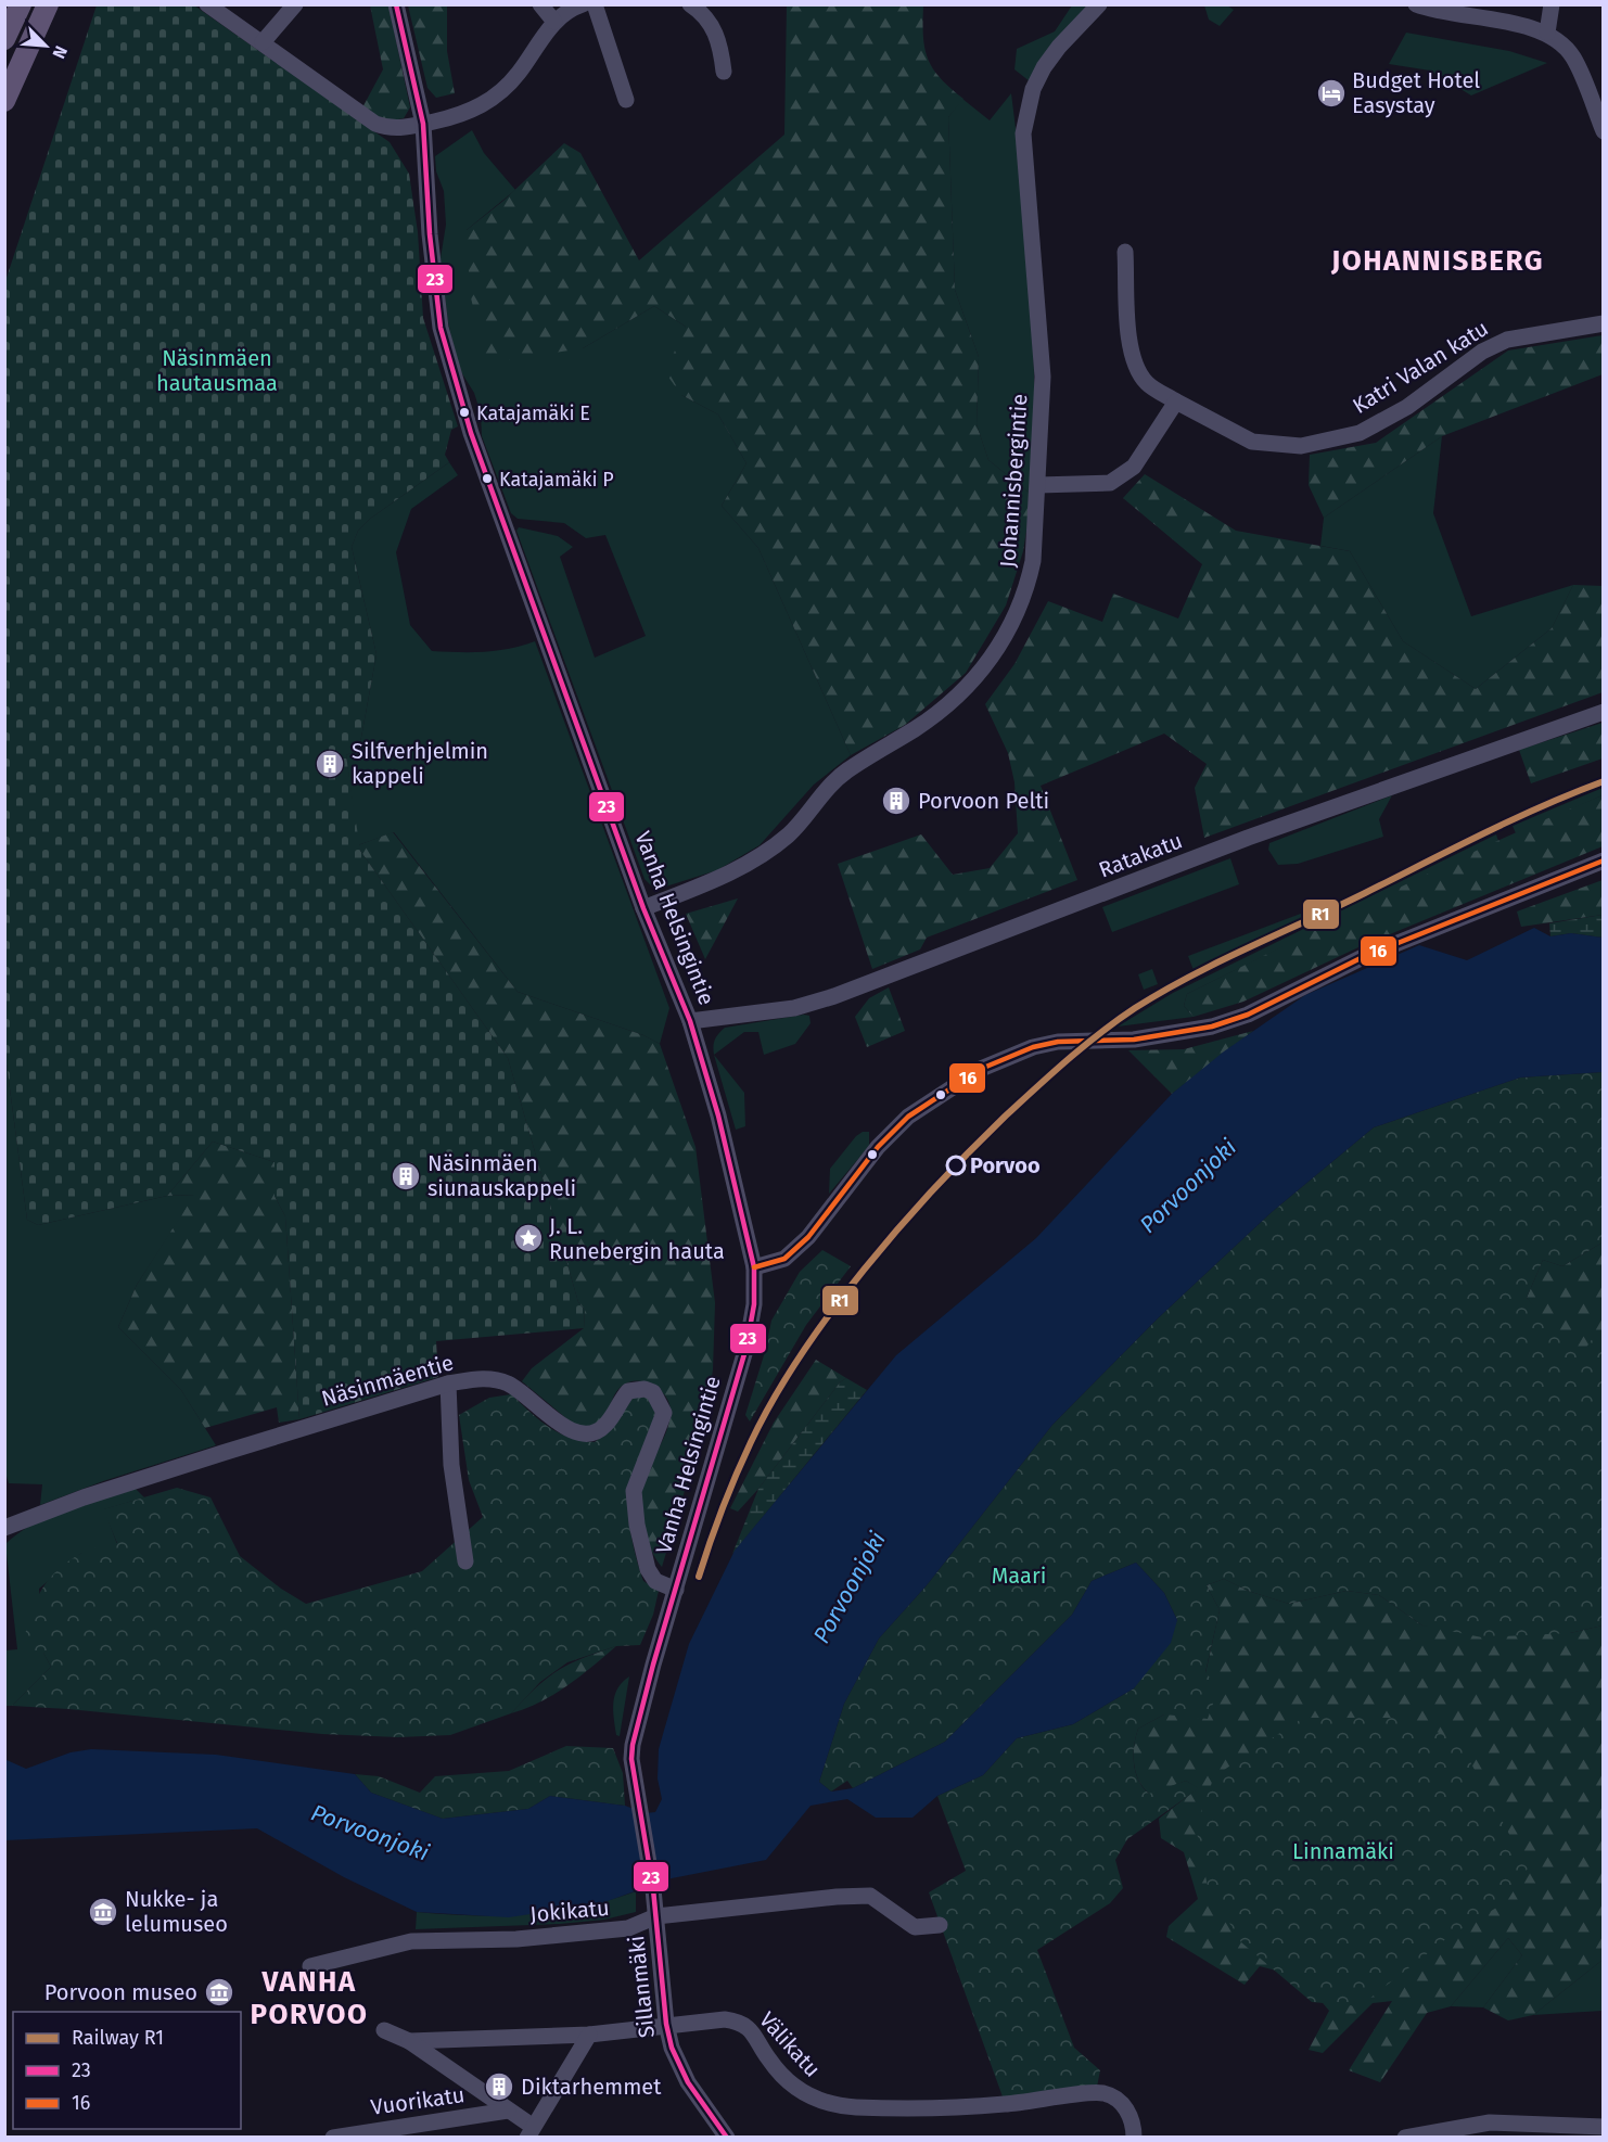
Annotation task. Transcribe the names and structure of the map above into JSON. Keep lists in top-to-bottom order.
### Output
{
  "streets": {
    "street": [
      "Katri Valan katu",
      "Johannisbergintie",
      "Ratakatu",
      "Vanha Helsingintie",
      "Näsinmäentie",
      "Jokikatu",
      "Sillanmäki",
      "Välikatu",
      "Vuorikatu"
    ]
  },
  "crossings": [
    ["Johannisbergintie", "Vanha Helsingintie"],
    ["Ratakatu", "Vanha Helsingintie"],
    ["Vanha Helsingintie", "Näsinmäentie"],
    ["Vanha Helsingintie", "Sillanmäki"],
    ["Jokikatu", "Sillanmäki"],
    ["Sillanmäki", "Välikatu"]
  ],
  "districts": ["JOHANNISBERG", "VANHA PORVOO"],
  "water": ["Porvoonjoki"],
  "parks": ["Näsinmäen hautausmaa", "Maari", "Linnamäki"],
  "places": {
    "hotel": ["Budget Hotel Easystay"],
    "other": ["Katajamäki E", "Katajamäki P", "Porvoo"],
    "building": [
      "Silfverhjelmin kappeli",
      "Porvoon Pelti",
      "Näsinmäen siunauskappeli",
      "Diktarhemmet"
    ],
    "place": ["J. L. Runebergin hauta"],
    "museum": ["Nukke- ja lelumuseo", "Porvoon museo"]
  },
  "lines": ["transit line 23", "rail line R1", "transit line 16"],
  "legend": ["Railway R1", "23", "16"],
  "north": "bottom right"
}
